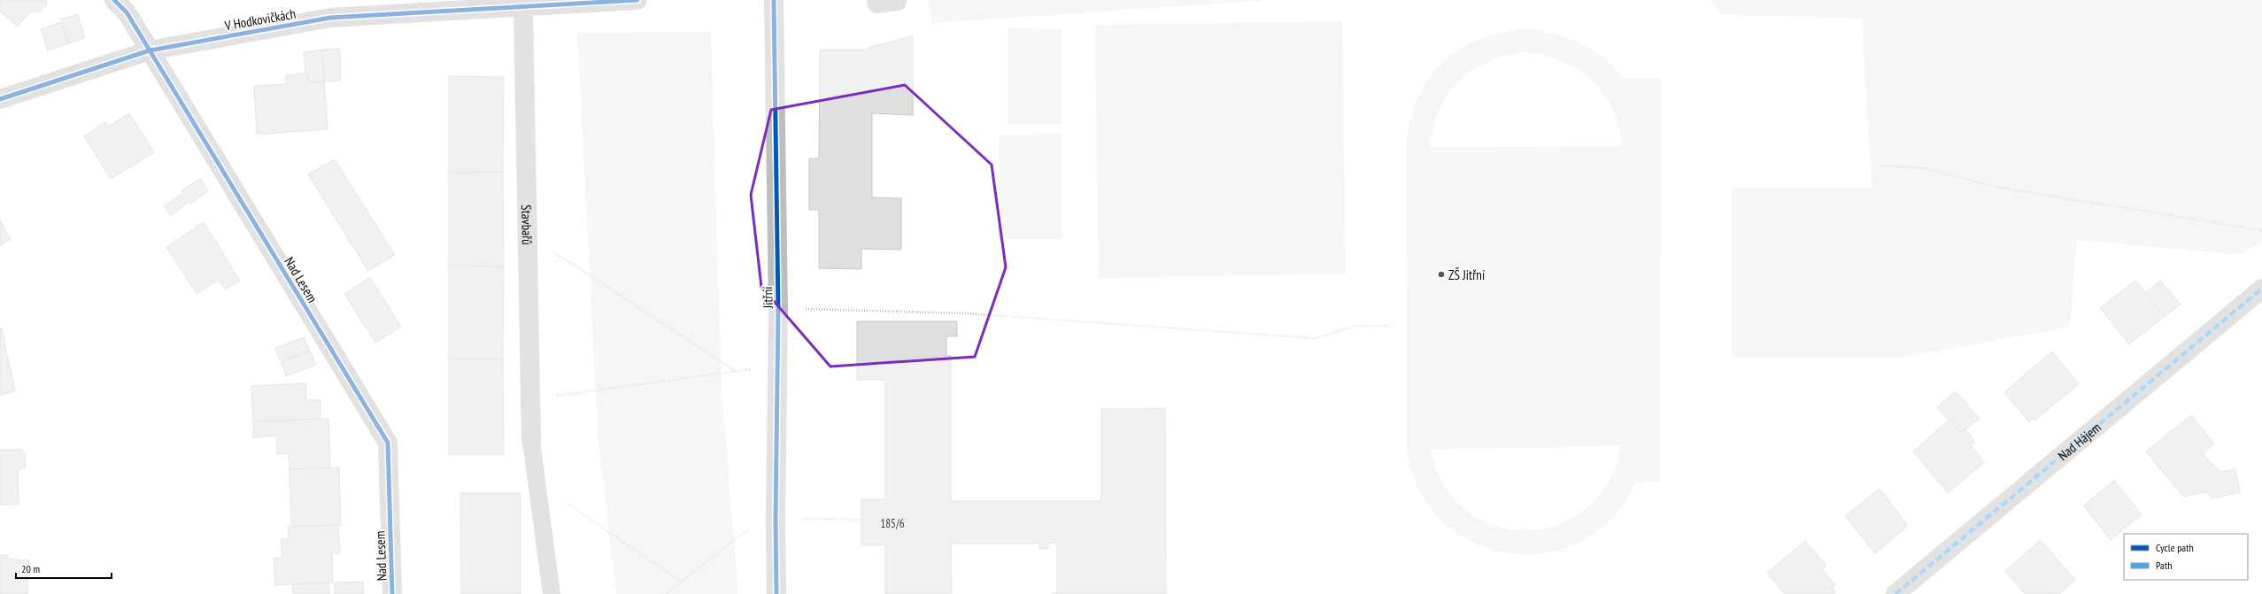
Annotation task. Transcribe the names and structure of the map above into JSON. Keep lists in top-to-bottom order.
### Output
{
  "streets": {
    "street": [
      "V Hodkovičkách",
      "Stavbařů",
      "Nad Lesem",
      "Jitřní",
      "Nad Hájem"
    ]
  },
  "crossings": [
    ["V Hodkovičkách", "Stavbařů"],
    ["V Hodkovičkách", "Nad Lesem"]
  ],
  "places": ["ZŠ Jitřní"],
  "house_numbers": ["185/6"],
  "legend": ["Cycle path", "Path"],
  "scale_bar": "20 m"
}
